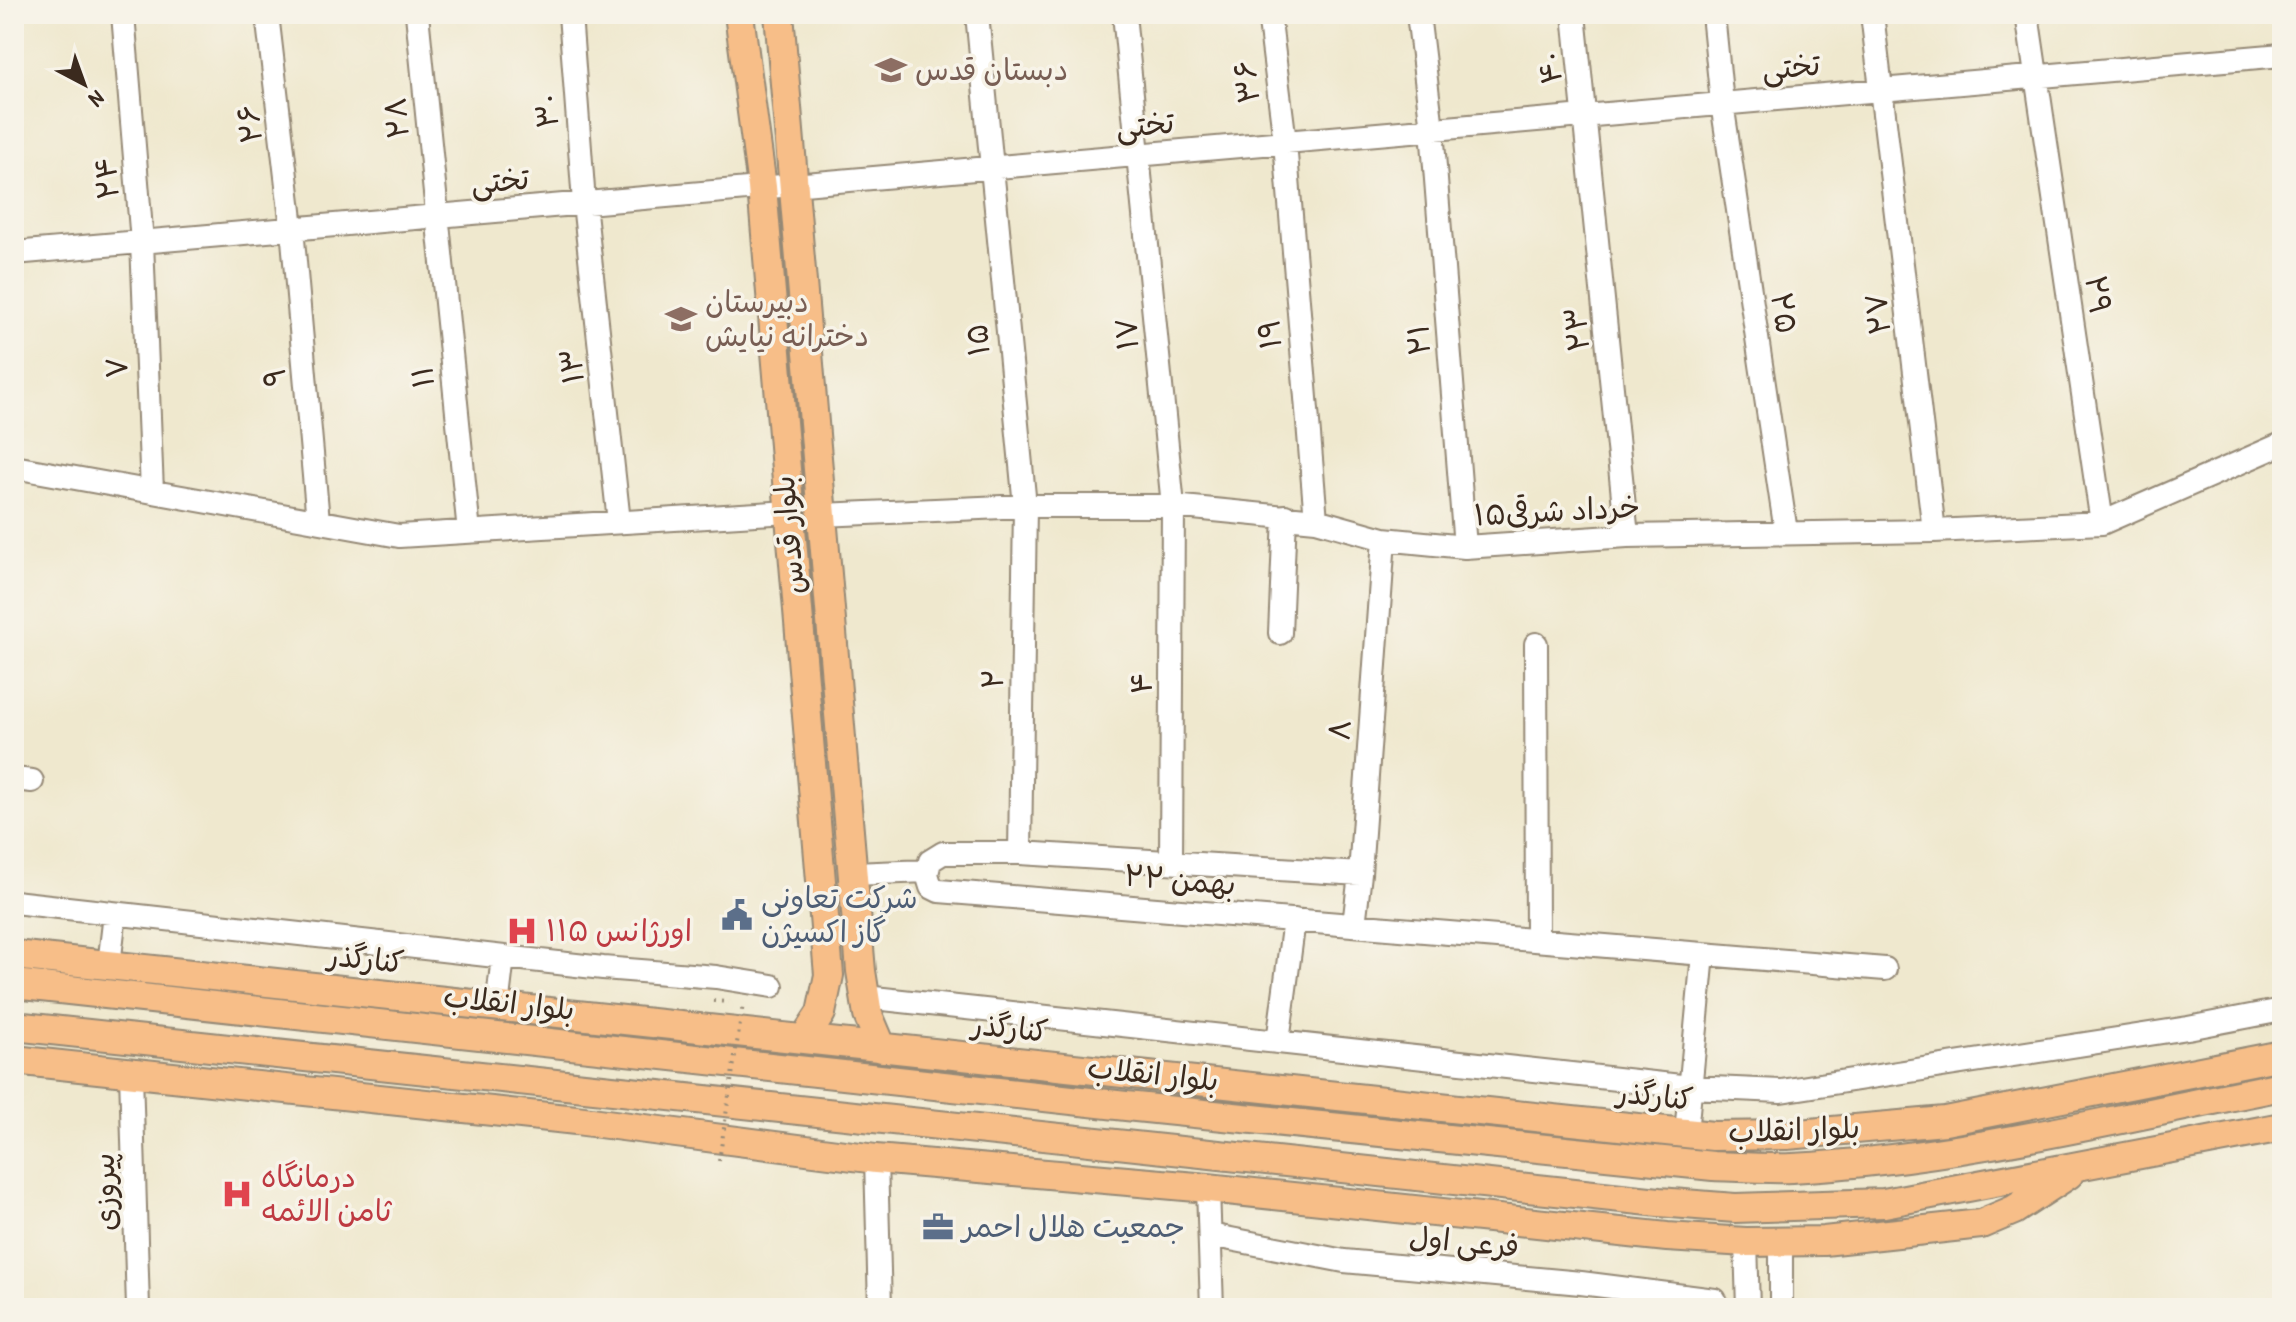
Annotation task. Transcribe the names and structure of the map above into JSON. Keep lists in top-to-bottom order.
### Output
{
  "streets": {
    "main road": ["بلوار قدس", "کنارگذر", "بلوار انقلاب"],
    "street": [
      "تختی",
      "۴۰",
      "۳۶",
      "۳۰",
      "۲۸",
      "۲۶",
      "۲۴",
      "۲۹",
      "۲۵",
      "۲۷",
      "۲۳",
      "۱۷",
      "۱۹",
      "۱۵",
      "۲۱",
      "۱۳",
      "۷",
      "۹",
      "۱۱",
      "۱۵خرداد شرقی",
      "۲",
      "۴",
      "۸",
      "۲۲ بهمن",
      "پیروزی",
      "فرعی اول"
    ]
  },
  "crossings": [
    ["تختی", "۴۰"],
    ["تختی", "۳۶"],
    ["تختی", "۳۰"],
    ["تختی", "۲۸"],
    ["تختی", "۲۶"],
    ["تختی", "۲۴"],
    ["تختی", "۲۹"],
    ["تختی", "۲۵"],
    ["تختی", "۲۷"],
    ["تختی", "۲۳"],
    ["تختی", "۱۷"],
    ["تختی", "۱۹"],
    ["تختی", "۱۵"],
    ["تختی", "۲۱"],
    ["تختی", "۱۳"],
    ["تختی", "۷"],
    ["تختی", "۹"],
    ["تختی", "۱۱"],
    ["تختی", "بلوار قدس"],
    ["۴۰", "۲۳"],
    ["۳۶", "۱۹"],
    ["۳۰", "۱۳"],
    ["۲۸", "۱۱"],
    ["۲۶", "۹"],
    ["۲۴", "۷"],
    ["۲۹", "۱۵خرداد شرقی"],
    ["۲۵", "۱۵خرداد شرقی"],
    ["۲۷", "۱۵خرداد شرقی"],
    ["۲۳", "۱۵خرداد شرقی"],
    ["۱۷", "۱۵خرداد شرقی"],
    ["۱۷", "۴"],
    ["۱۹", "۱۵خرداد شرقی"],
    ["۱۵", "۱۵خرداد شرقی"],
    ["۱۵", "۲"],
    ["۲۱", "۱۵خرداد شرقی"],
    ["۱۵خرداد شرقی", "بلوار قدس"],
    ["۱۵خرداد شرقی", "۲"],
    ["۱۵خرداد شرقی", "۴"],
    ["۱۵خرداد شرقی", "۸"],
    ["بلوار قدس", "کنارگذر"],
    ["۲", "۲۲ بهمن"],
    ["۴", "۲۲ بهمن"],
    ["۸", "۲۲ بهمن"]
  ],
  "places": {
    "school or university": ["دبستان قدس", "دبیرستان دخترانه نیایش"],
    "public building": ["شرکت تعاونی گاز اکسیژن"],
    "hospital": ["اورژانس ۱۱۵", "درمانگاه ثامن الائمه"],
    "office": ["جمعیت هلال احمر"]
  },
  "north": "bottom right"
}
